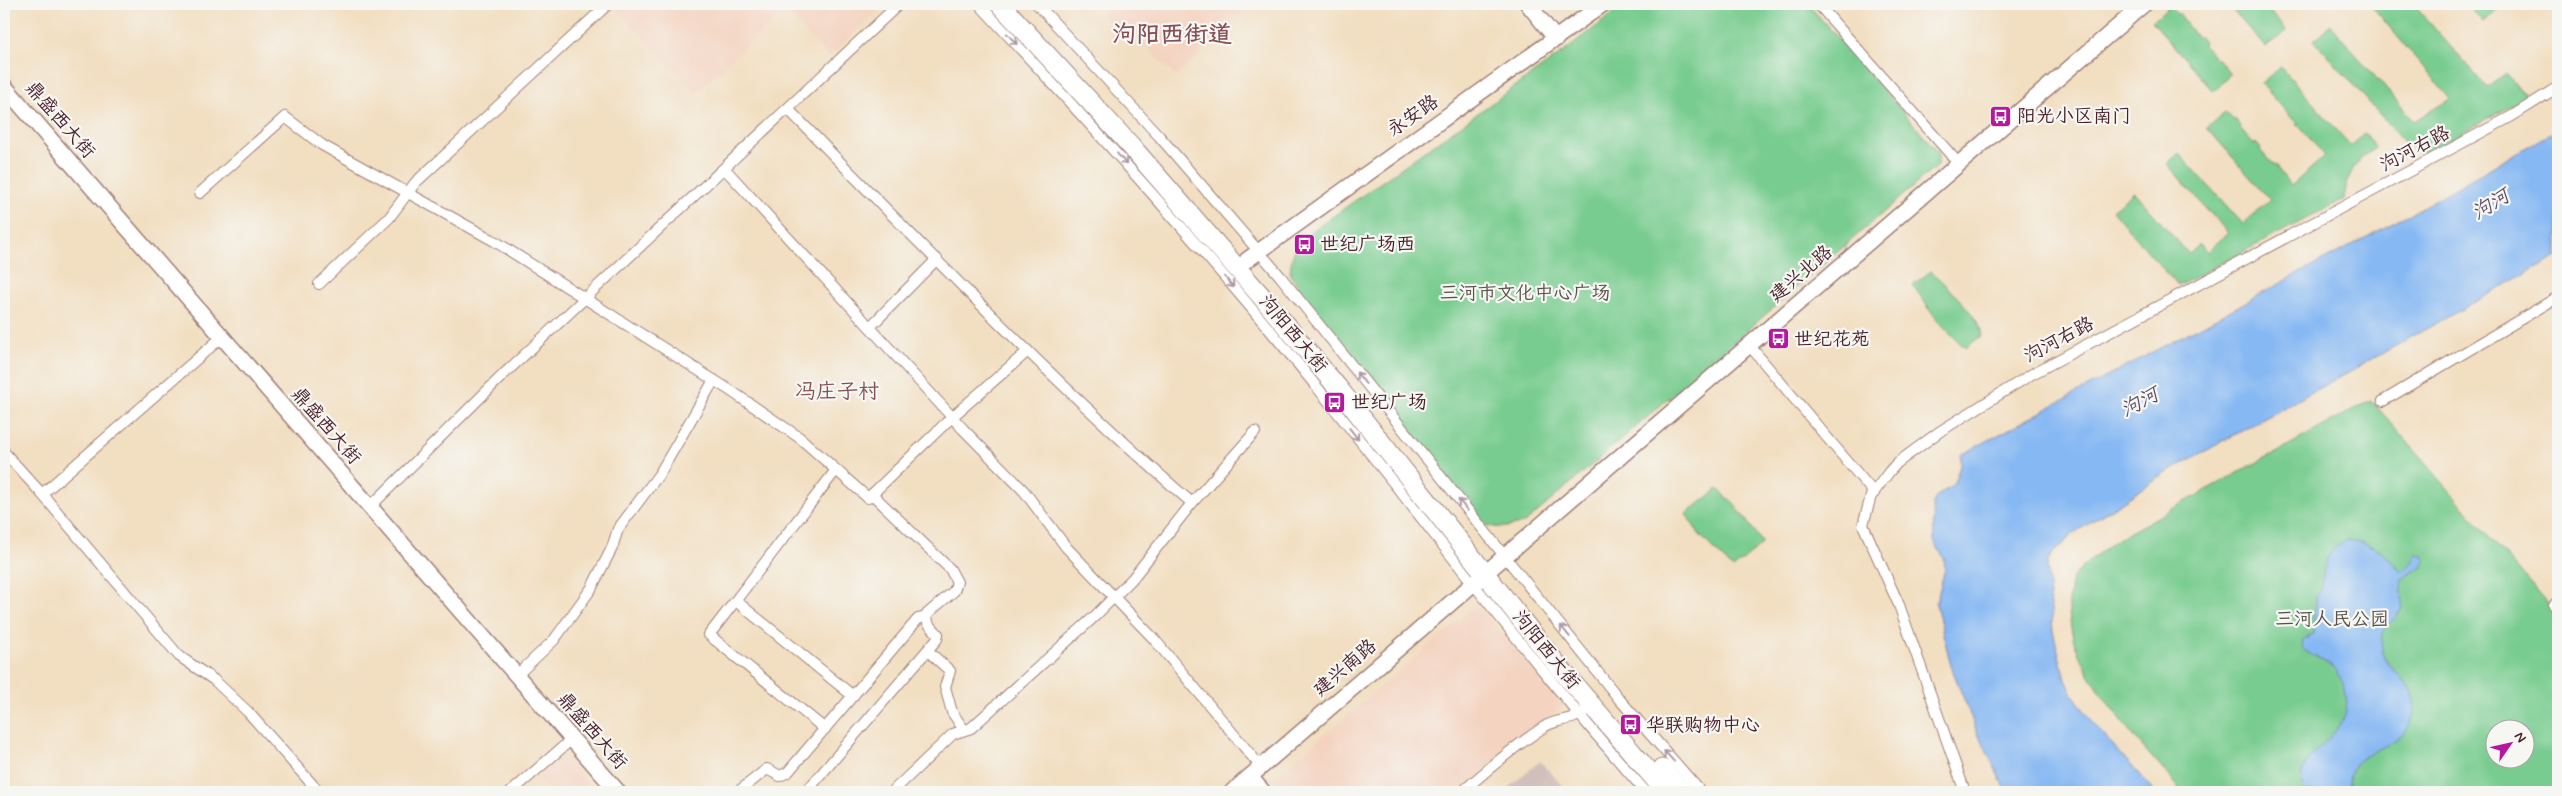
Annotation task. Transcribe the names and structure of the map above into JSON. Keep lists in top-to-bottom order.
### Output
{
  "streets": {
    "highway": ["泃阳西大街"],
    "street": [
      "永安路",
      "鼎盛西大街",
      "泃河右路",
      "建兴北路",
      "建兴南路"
    ]
  },
  "crossings": [
    ["永安路", "泃阳西大街"],
    ["建兴北路", "泃阳西大街"],
    ["建兴北路", "建兴南路"],
    ["泃阳西大街", "建兴南路"]
  ],
  "districts": ["泃阳西街道", "冯庄子村"],
  "water": ["泃河"],
  "parks": ["三河市文化中心广场", "三河人民公园"],
  "places": {
    "bus stop": [
      "阳光小区南门",
      "世纪广场西",
      "世纪花苑",
      "世纪广场",
      "华联购物中心"
    ]
  },
  "north": "top right"
}
